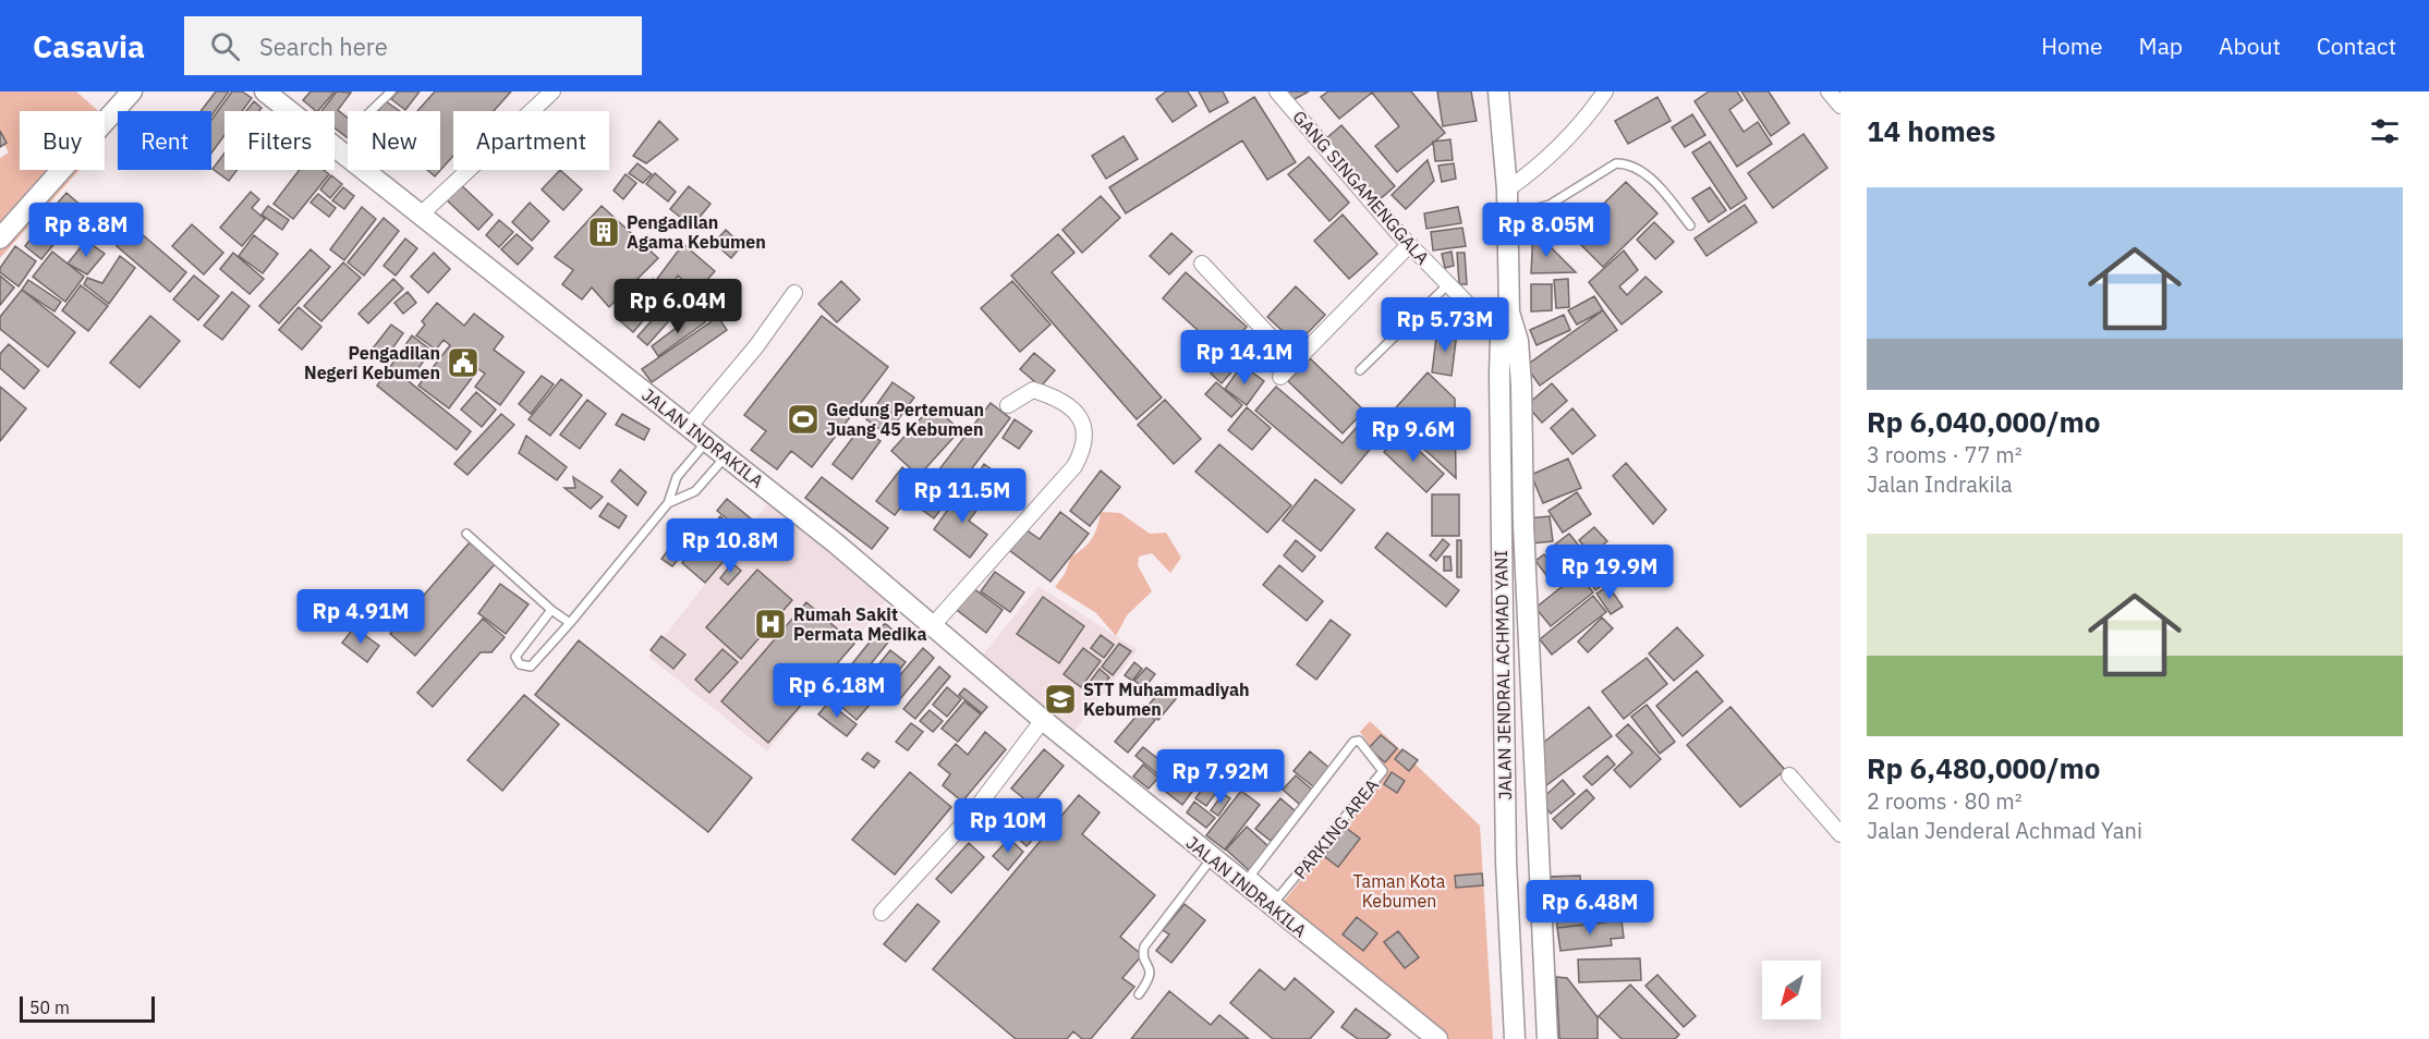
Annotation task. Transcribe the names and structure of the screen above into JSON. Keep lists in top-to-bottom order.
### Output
{
  "streets": {
    "main road": ["JALAN INDRAKILA", "JALAN JENDRAL ACHMAD YANI"],
    "street": ["GANG SINGAMENGGALA"],
    "lane": ["PARKING AREA"]
  },
  "crossings": [
    ["GANG SINGAMENGGALA", "JALAN JENDRAL ACHMAD YANI"],
    ["JALAN INDRAKILA", "PARKING AREA"]
  ],
  "parks": ["Taman Kota Kebumen"],
  "places": {
    "building": ["Pengadilan Agama Kebumen"],
    "public building": ["Pengadilan Negeri Kebumen"],
    "sports": ["Gedung Pertemuan Juang 45 Kebumen"],
    "hospital": ["Rumah Sakit Permata Medika"],
    "school or university": ["STT Muhammadiyah Kebumen"]
  },
  "scale_bar": "50 m",
  "north": "bottom left",
  "page": {
    "header": "Casavia",
    "search": "Search here",
    "nav": [
      "Home",
      "Map",
      "About",
      "Contact"
    ],
    "heading": "14 homes",
    "chip": [
      "Buy",
      "Rent",
      "Filters",
      "New",
      "Apartment"
    ],
    "list": [
      {
        "name": "Rp 6,040,000/mo",
        "note": "3 rooms · 77 m² · Jalan Indrakila"
      },
      {
        "name": "Rp 6,480,000/mo",
        "note": "2 rooms · 80 m² · Jalan Jenderal Achmad Yani"
      }
    ],
    "price": [
      "Rp 8.8M",
      "Rp 8.05M",
      "Rp 6.04M",
      "Rp 5.73M",
      "Rp 14.1M",
      "Rp 9.6M",
      "Rp 11.5M",
      "Rp 10.8M",
      "Rp 19.9M",
      "Rp 4.91M",
      "Rp 6.18M",
      "Rp 7.92M",
      "Rp 10M",
      "Rp 6.48M"
    ],
    "scale": "50 m"
  }
}
